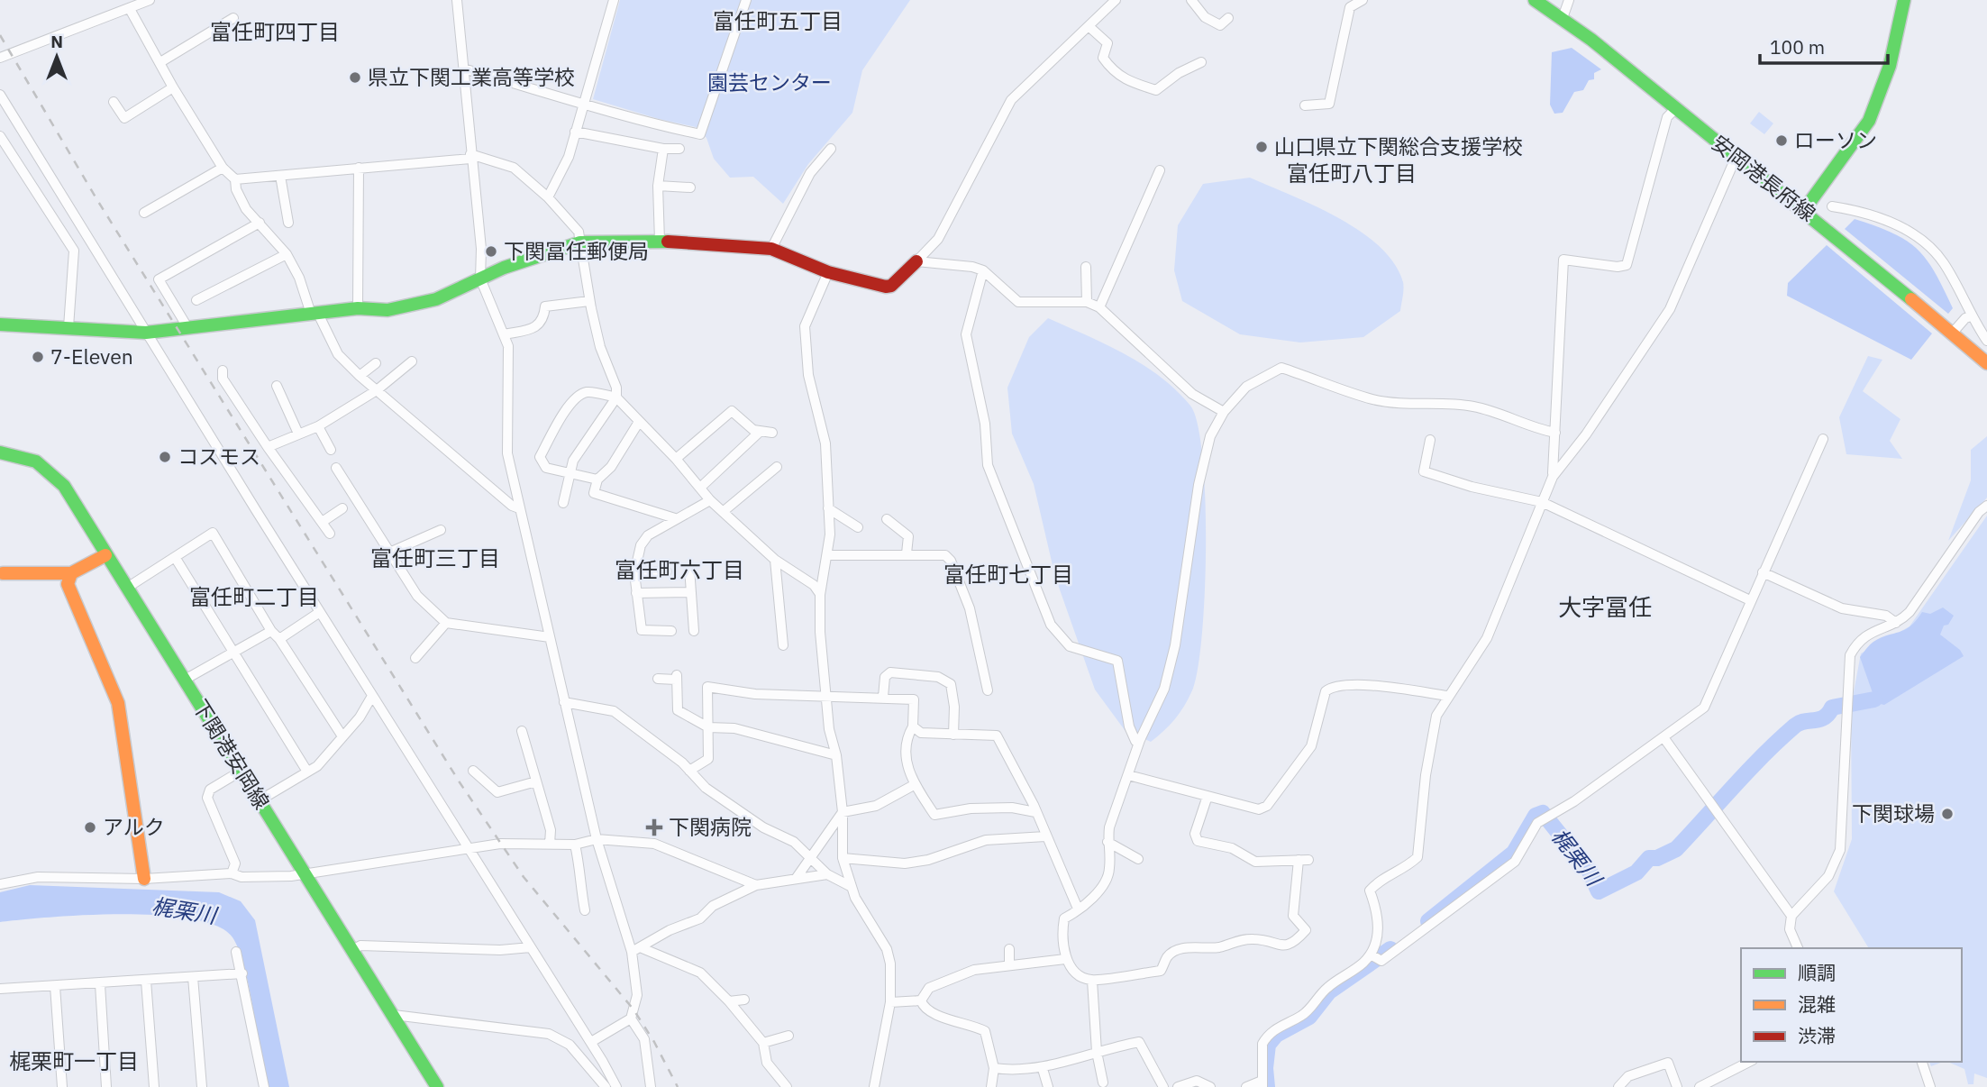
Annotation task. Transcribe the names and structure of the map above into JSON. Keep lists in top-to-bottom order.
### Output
{
  "streets": {
    "main road": ["安岡港長府線", "下関港安岡線"]
  },
  "districts": [
    "富任町五丁目",
    "富任町四丁目",
    "富任町八丁目",
    "富任町三丁目",
    "富任町六丁目",
    "富任町七丁目",
    "富任町二丁目",
    "大字冨任",
    "梶栗町一丁目"
  ],
  "water": ["梶栗川"],
  "parks": ["園芸センター"],
  "places": {
    "other": [
      "県立下関工業高等学校",
      "ローソン",
      "山口県立下関総合支援学校",
      "下関冨任郵便局",
      "7-Eleven",
      "コスモス",
      "下関球場",
      "アルク"
    ],
    "health": ["下関病院"]
  },
  "legend": ["順調", "混雑", "渋滞"],
  "scale_bar": "100 m",
  "north": "top"
}
